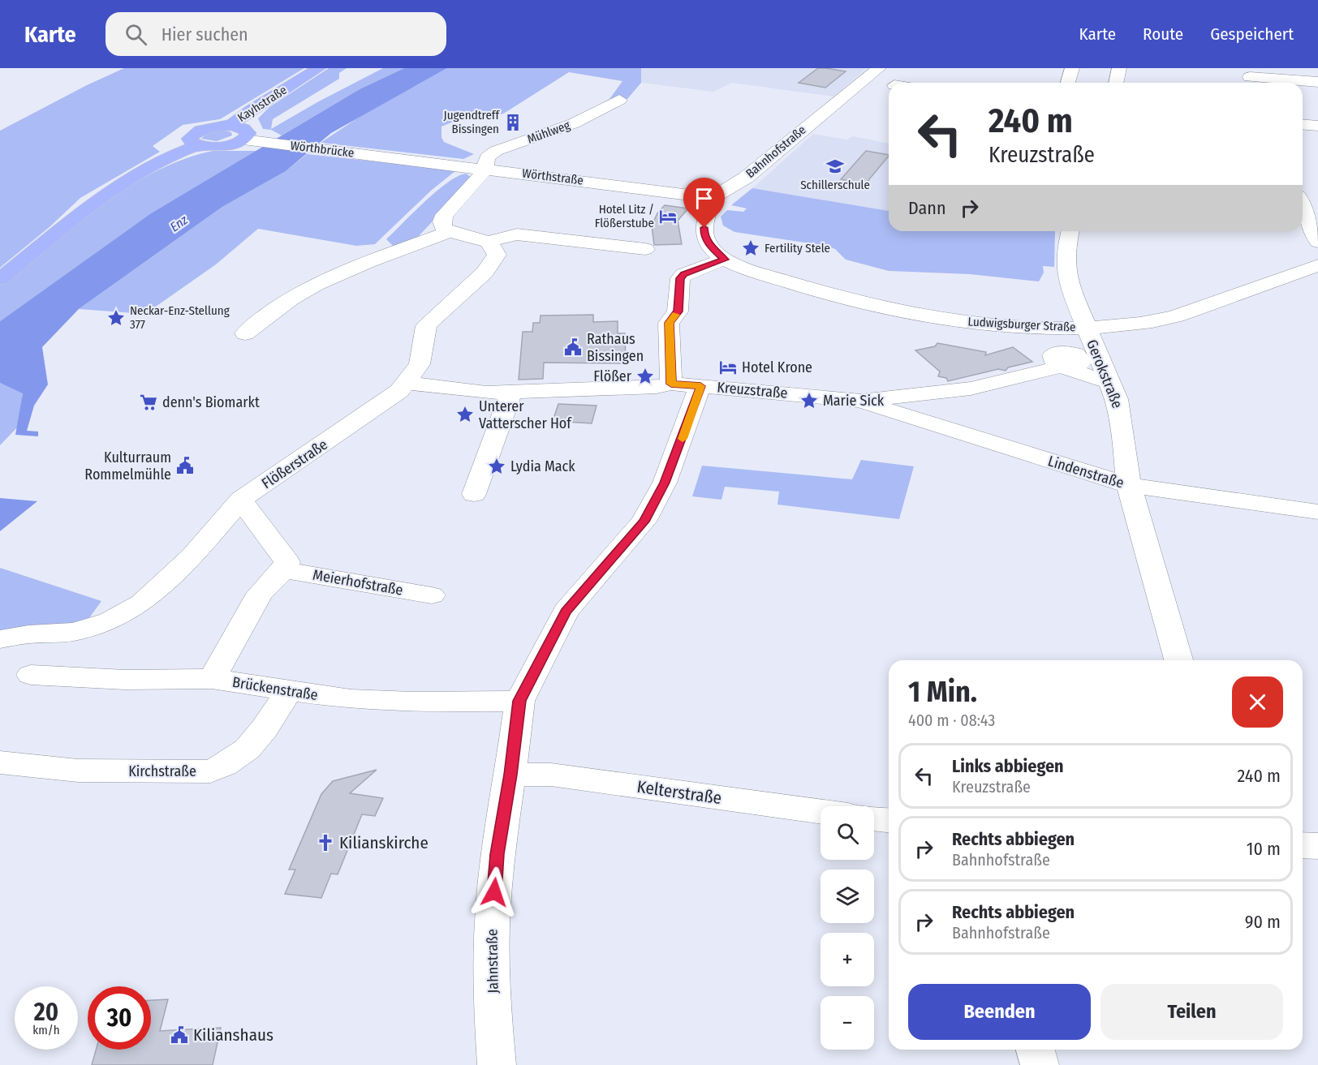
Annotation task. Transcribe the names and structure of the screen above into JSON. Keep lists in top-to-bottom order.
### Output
{
  "streets": {
    "main road": ["Kayhstraße"],
    "street": [
      "Mühlweg",
      "Wörthbrücke",
      "Bahnhofstraße",
      "Wörthstraße",
      "Ludwigsburger Straße",
      "Gerokstraße",
      "Kreuzstraße",
      "Flößerstraße",
      "Lindenstraße",
      "Meierhofstraße",
      "Brückenstraße",
      "Kirchstraße",
      "Kelterstraße",
      "Jahnstraße"
    ]
  },
  "crossings": [
    ["Mühlweg", "Wörthstraße"],
    ["Wörthbrücke", "Wörthstraße"],
    ["Bahnhofstraße", "Wörthstraße"],
    ["Ludwigsburger Straße", "Gerokstraße"],
    ["Gerokstraße", "Kreuzstraße"],
    ["Gerokstraße", "Lindenstraße"],
    ["Kreuzstraße", "Flößerstraße"],
    ["Kreuzstraße", "Lindenstraße"],
    ["Kreuzstraße", "Jahnstraße"],
    ["Brückenstraße", "Kirchstraße"],
    ["Brückenstraße", "Jahnstraße"],
    ["Kelterstraße", "Jahnstraße"]
  ],
  "water": ["Enz"],
  "places": {
    "building": ["Jugendtreff Bissingen"],
    "school or university": ["Schillerschule"],
    "hotel": ["Hotel Litz / Flößerstube", "Hotel Krone"],
    "place": [
      "Fertility Stele",
      "Neckar-Enz-Stellung 377",
      "Flößer",
      "Marie Sick",
      "Unterer Vatterscher Hof",
      "Lydia Mack"
    ],
    "public building": ["Rathaus Bissingen", "Kulturraum Rommelmühle", "Kilianshaus"],
    "supermarket": ["denn's Biomarkt"],
    "church": ["Kilianskirche"]
  },
  "page": {
    "header": "Karte",
    "search": "Hier suchen",
    "nav": ["Karte", "Route", "Gespeichert"],
    "turn": ["240 m", "Kreuzstraße"],
    "then": "Dann",
    "heading": ["1 Min.", "400 m · 08:43"],
    "list": [
      {
        "name": "Links abbiegen",
        "note": "Kreuzstraße",
        "value": "240 m"
      },
      {
        "name": "Rechts abbiegen",
        "note": "Bahnhofstraße",
        "value": "10 m"
      },
      {
        "name": "Rechts abbiegen",
        "note": "Bahnhofstraße",
        "value": "90 m"
      }
    ],
    "map_buttons": ["+", "−"],
    "buttons": ["Beenden", "Teilen"],
    "speed": "20 km/h",
    "limit": "30"
  }
}
